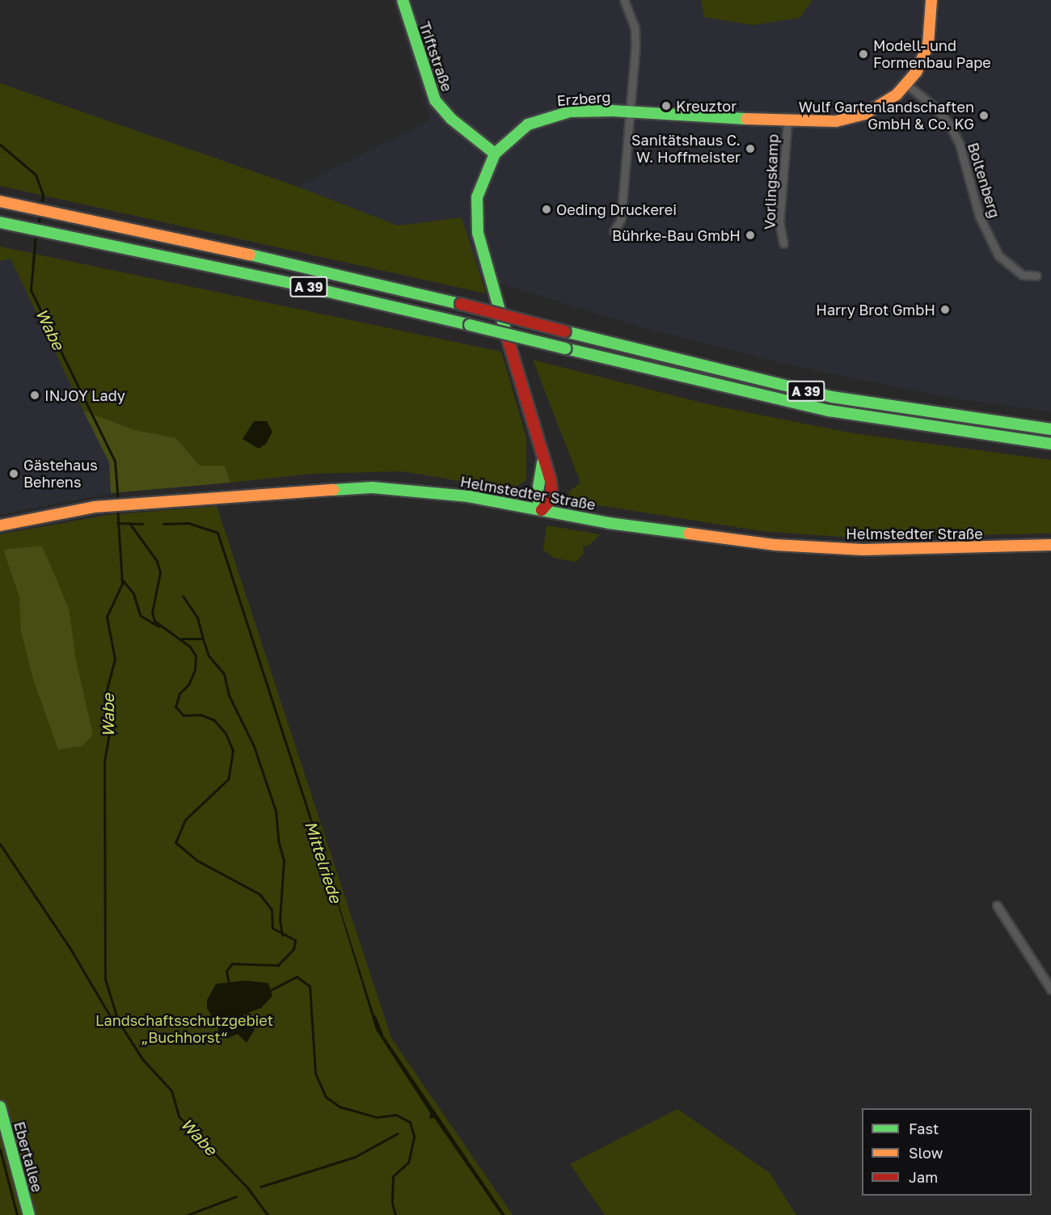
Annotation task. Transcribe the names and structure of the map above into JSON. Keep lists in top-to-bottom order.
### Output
{
  "streets": {
    "main road": [
      "Triftstraße",
      "Erzberg",
      "A 39",
      "Helmstedter Straße",
      "Ebertallee"
    ],
    "street": ["Boltenberg", "Vorlingskamp"]
  },
  "crossings": [
    ["Triftstraße", "Erzberg"],
    ["Erzberg", "Boltenberg"],
    ["Erzberg", "Vorlingskamp"],
    ["Erzberg", "Helmstedter Straße"]
  ],
  "water": ["Wabe", "Mittelriede"],
  "parks": ["Landschaftsschutzgebiet „Buchhorst“"],
  "places": [
    "Modell- und Formenbau Pape",
    "Kreuztor",
    "Wulf Gartenlandschaften GmbH & Co. KG",
    "Sanitätshaus C. W. Hoffmeister",
    "Oeding Druckerei",
    "Bührke-Bau GmbH",
    "Harry Brot GmbH",
    "INJOY Lady",
    "Gästehaus Behrens"
  ],
  "legend": ["Fast", "Slow", "Jam"]
}
